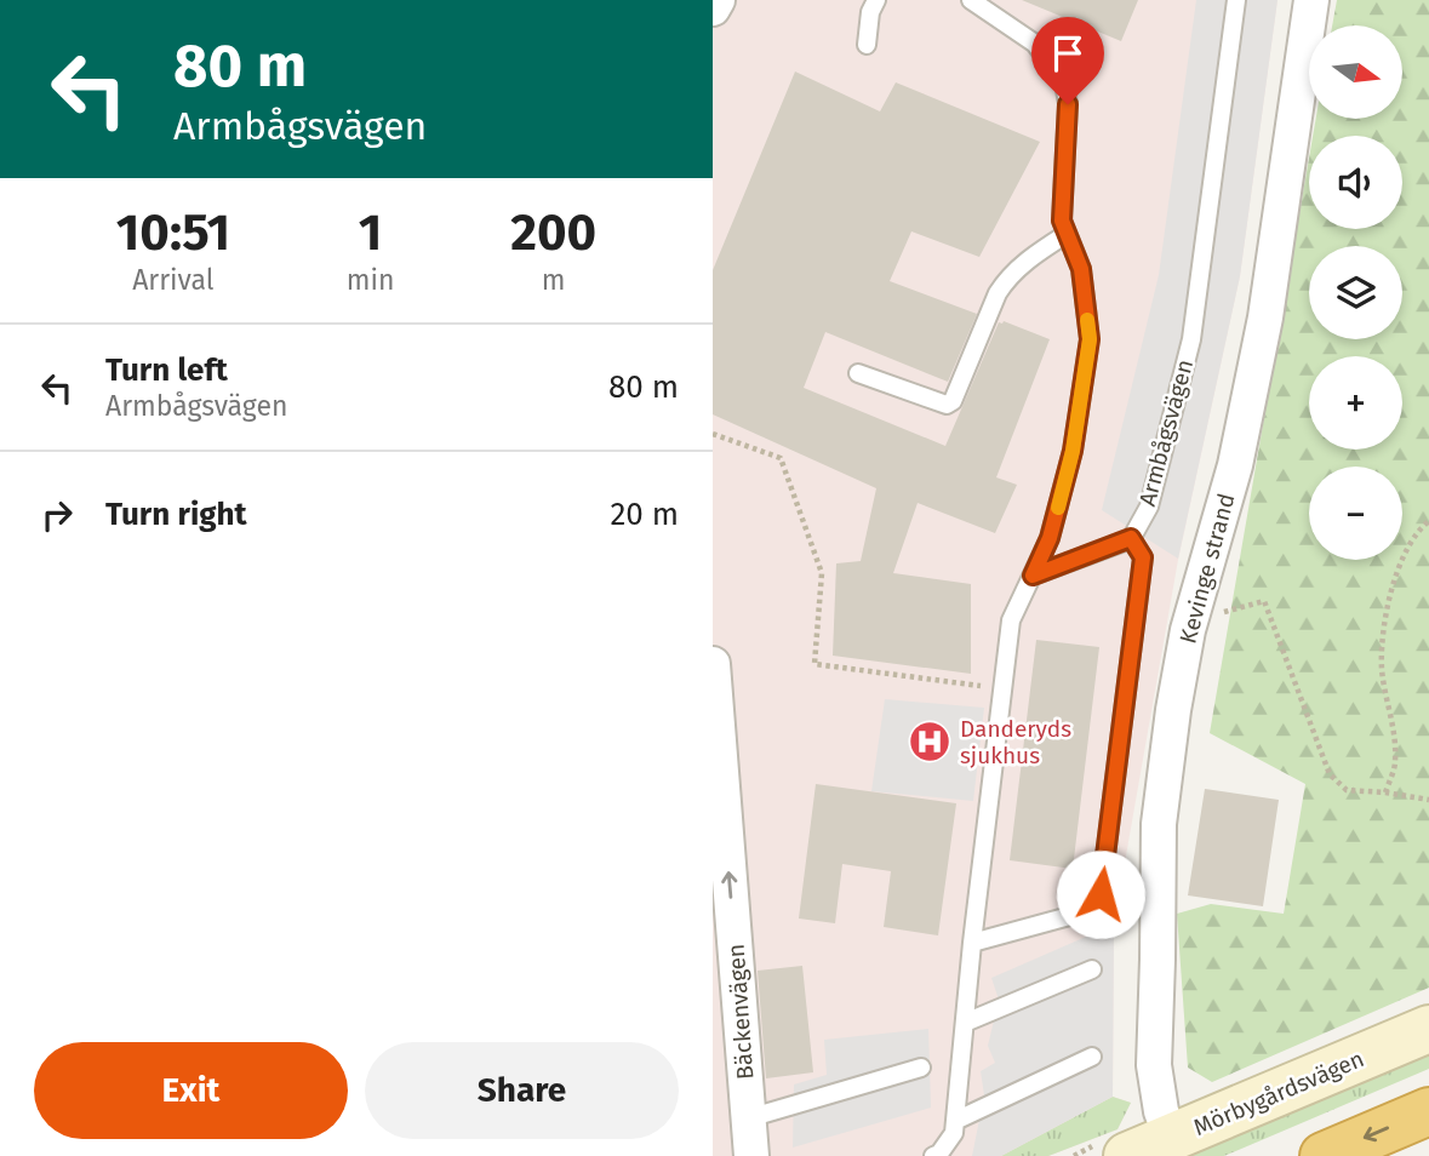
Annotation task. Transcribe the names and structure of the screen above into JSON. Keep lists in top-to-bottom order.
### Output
{
  "streets": {
    "street": ["Kevinge strand", "Bäckenvägen", "Mörbygårdsvägen"],
    "lane": ["Armbågsvägen"]
  },
  "crossings": [
    ["Kevinge strand", "Mörbygårdsvägen"]
  ],
  "one_way": ["Bäckenvägen"],
  "places": {
    "hospital": ["Danderyds sjukhus"]
  },
  "north": "right",
  "page": {
    "turn": ["80 m", "Armbågsvägen"],
    "map_buttons": ["+", "−"],
    "eta": [
      "10:51",
      "Arrival",
      "1",
      "min",
      "200",
      "m"
    ],
    "list": [
      {
        "name": "Turn left",
        "note": "Armbågsvägen",
        "value": "80 m"
      },
      {
        "name": "Turn right",
        "value": "20 m"
      }
    ],
    "buttons": ["Exit", "Share"]
  }
}
